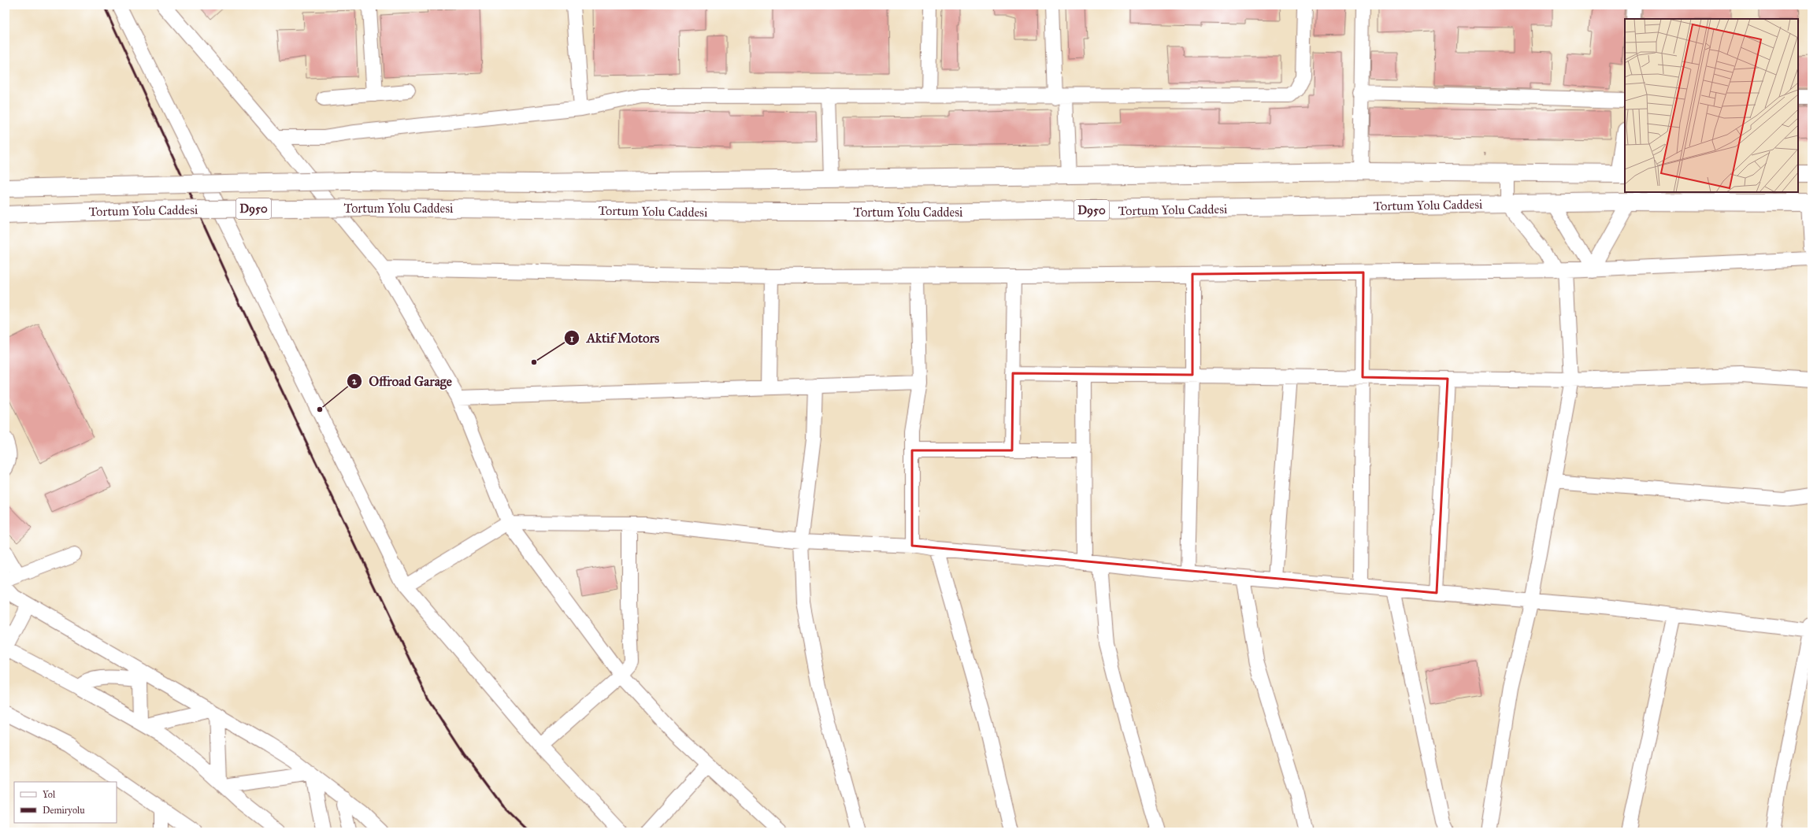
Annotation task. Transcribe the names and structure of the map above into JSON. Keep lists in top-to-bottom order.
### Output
{
  "streets": {
    "highway": ["Tortum Yolu Caddesi", "D950"]
  },
  "places": ["Aktif Motors", "Offroad Garage"],
  "legend": ["Yol", "Demiryolu"]
}
